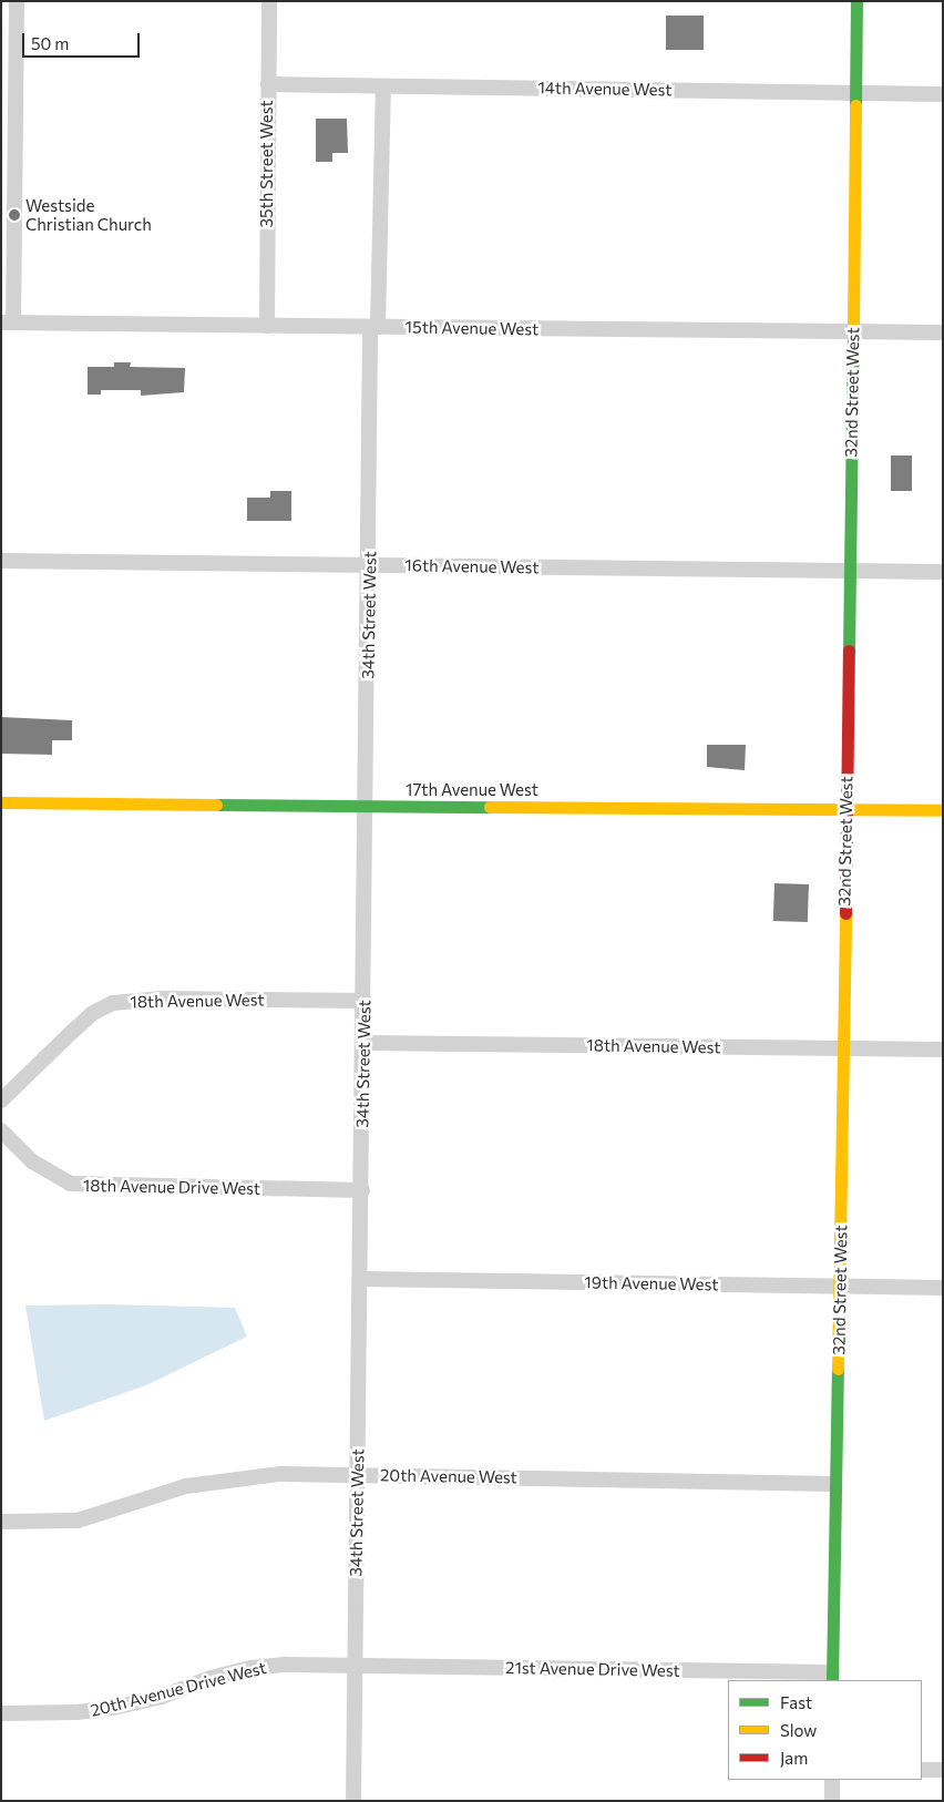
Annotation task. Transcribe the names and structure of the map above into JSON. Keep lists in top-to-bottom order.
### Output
{
  "streets": {
    "street": [
      "14th Avenue West",
      "35th Street West",
      "15th Avenue West",
      "32nd Street West",
      "16th Avenue West",
      "34th Street West",
      "17th Avenue West",
      "18th Avenue West",
      "18th Avenue Drive West",
      "19th Avenue West",
      "20th Avenue West",
      "21st Avenue Drive West",
      "20th Avenue Drive West"
    ]
  },
  "crossings": [
    ["14th Avenue West", "35th Street West"],
    ["14th Avenue West", "32nd Street West"],
    ["14th Avenue West", "34th Street West"],
    ["35th Street West", "15th Avenue West"],
    ["15th Avenue West", "32nd Street West"],
    ["15th Avenue West", "34th Street West"],
    ["32nd Street West", "16th Avenue West"],
    ["32nd Street West", "17th Avenue West"],
    ["32nd Street West", "18th Avenue West"],
    ["32nd Street West", "19th Avenue West"],
    ["32nd Street West", "20th Avenue West"],
    ["32nd Street West", "21st Avenue Drive West"],
    ["16th Avenue West", "34th Street West"],
    ["34th Street West", "17th Avenue West"],
    ["34th Street West", "18th Avenue West"],
    ["34th Street West", "18th Avenue Drive West"],
    ["34th Street West", "19th Avenue West"],
    ["34th Street West", "20th Avenue West"],
    ["34th Street West", "21st Avenue Drive West"],
    ["34th Street West", "20th Avenue Drive West"],
    ["21st Avenue Drive West", "20th Avenue Drive West"]
  ],
  "places": ["Westside Christian Church"],
  "legend": ["Fast", "Slow", "Jam"],
  "scale_bar": "50 m"
}
